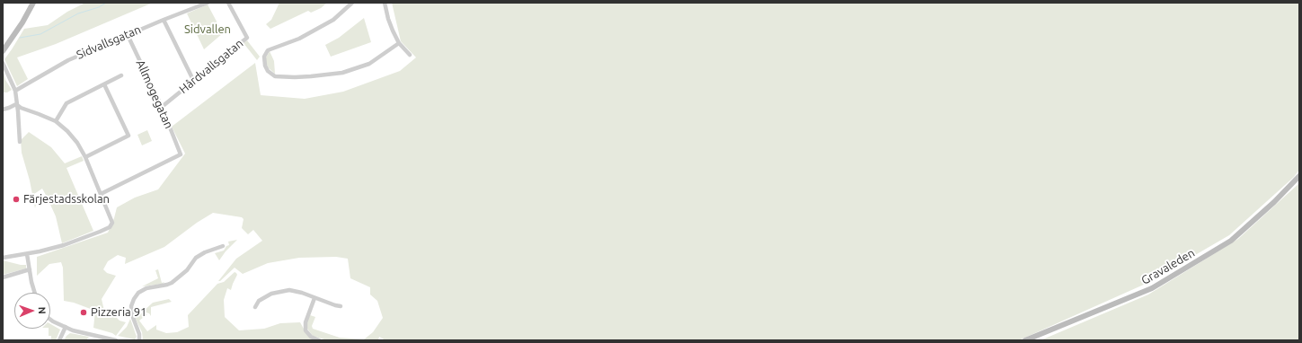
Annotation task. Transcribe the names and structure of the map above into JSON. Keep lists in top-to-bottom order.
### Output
{
  "streets": {
    "street": [
      "Sidvallsgatan",
      "Hårdvallsgatan",
      "Allmogegatan",
      "Gravaleden"
    ]
  },
  "crossings": [
    ["Sidvallsgatan", "Allmogegatan"],
    ["Hårdvallsgatan", "Allmogegatan"]
  ],
  "parks": ["Sidvallen"],
  "places": ["Färjestadsskolan", "Pizzeria 91"],
  "north": "right"
}
